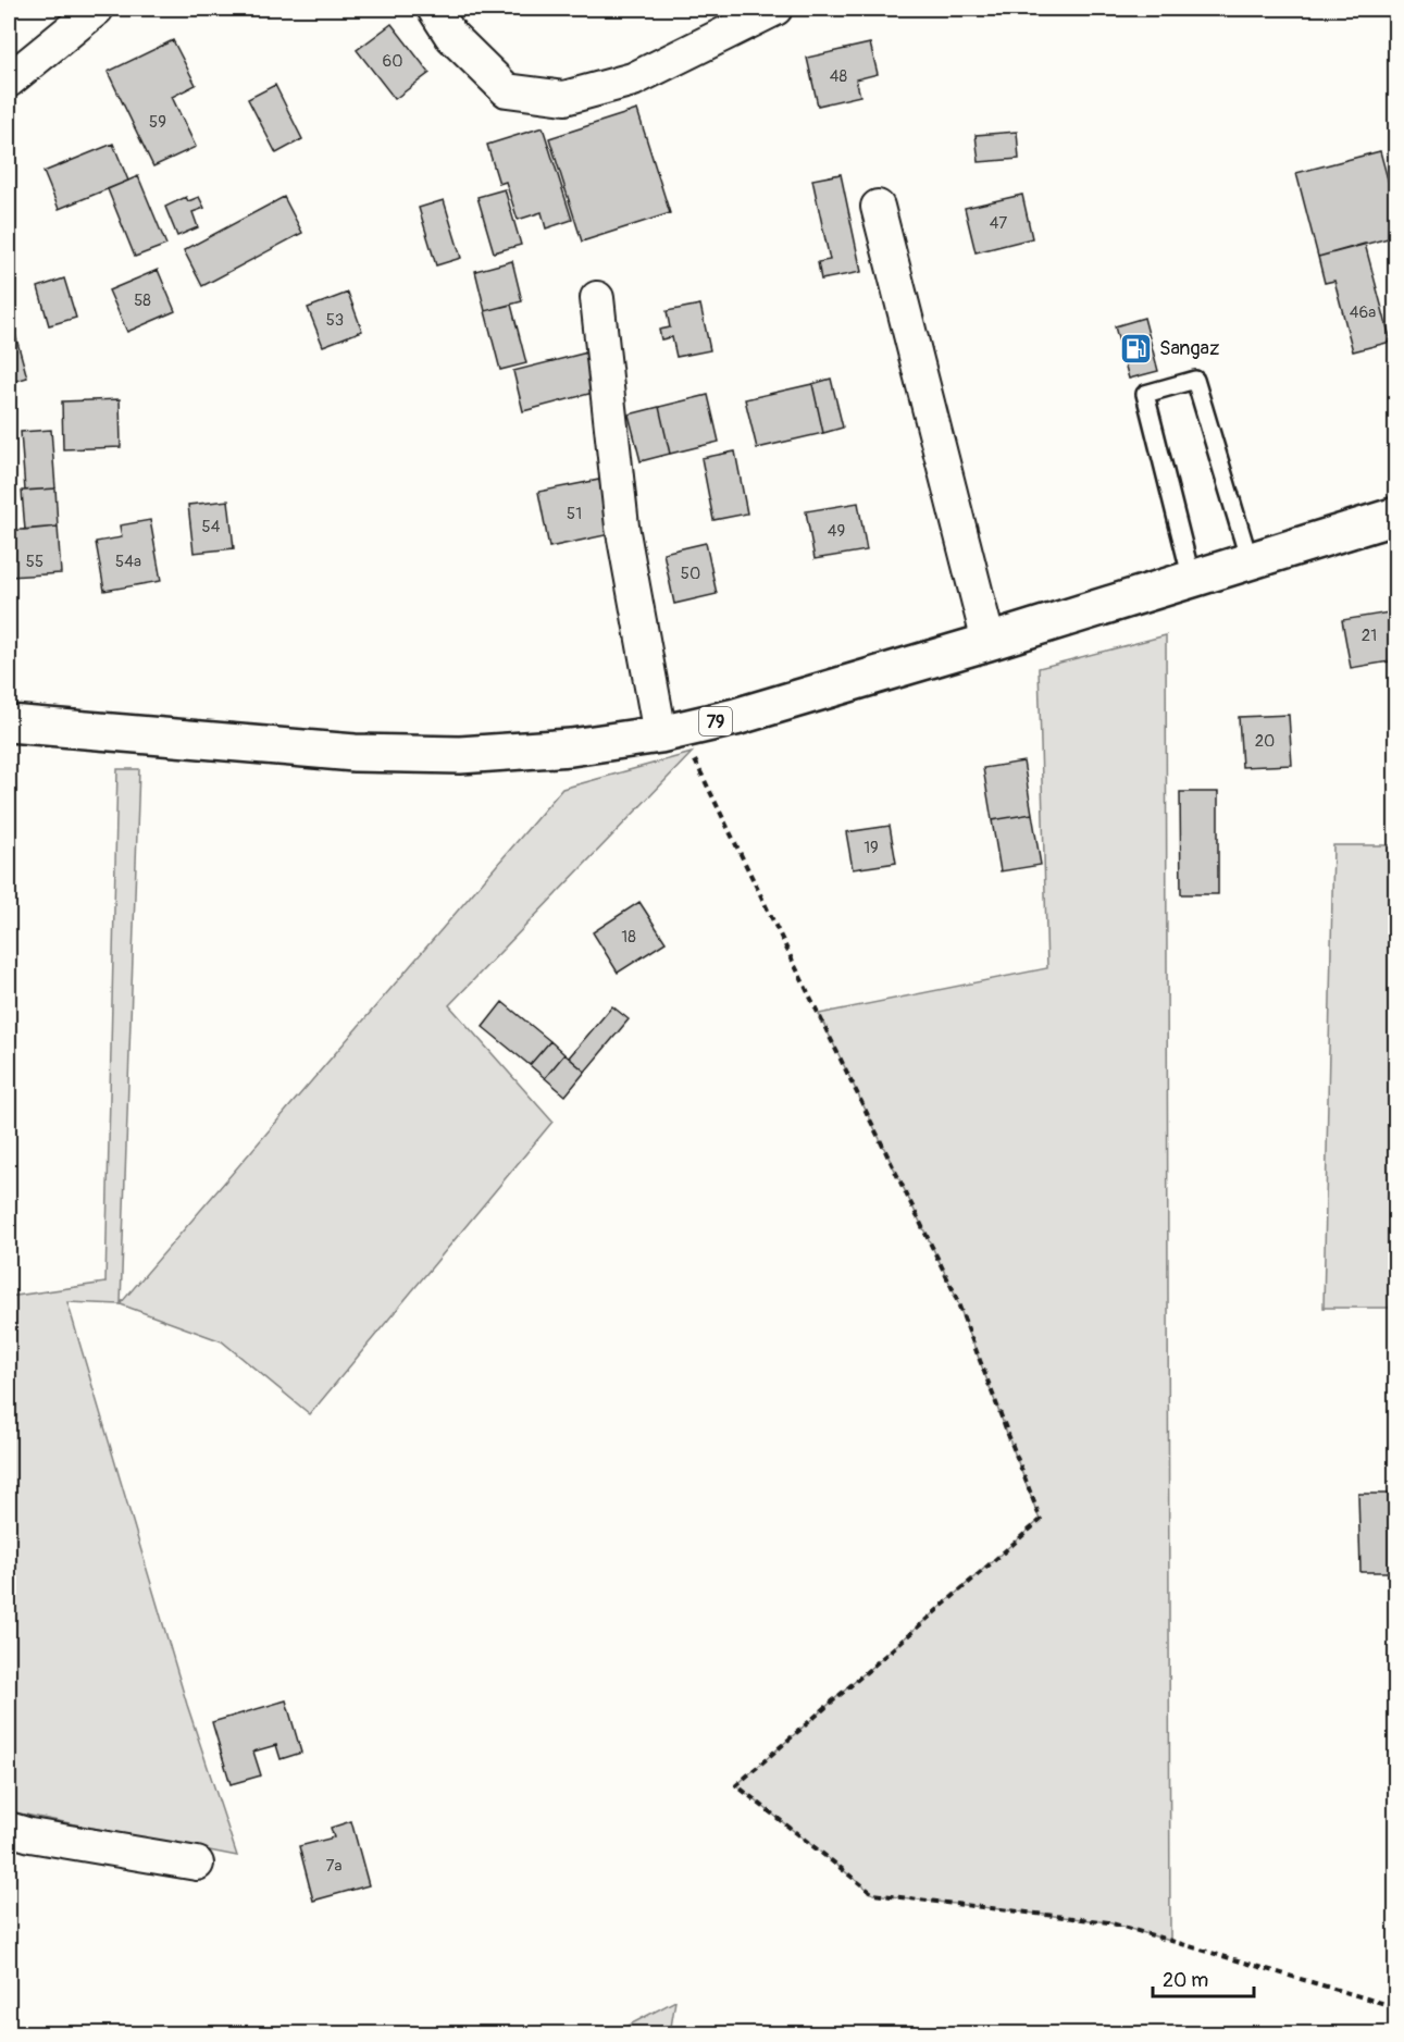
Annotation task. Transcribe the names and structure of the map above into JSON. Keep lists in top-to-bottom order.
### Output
{
  "streets": {
    "main road": ["79"]
  },
  "places": {
    "fuel station": ["Sangaz"]
  },
  "house_numbers": [
    "60",
    "48",
    "59",
    "47",
    "58",
    "46a",
    "53",
    "51",
    "54",
    "49",
    "55",
    "54a",
    "50",
    "21",
    "20",
    "19",
    "18",
    "7a"
  ],
  "scale_bar": "20 m"
}
